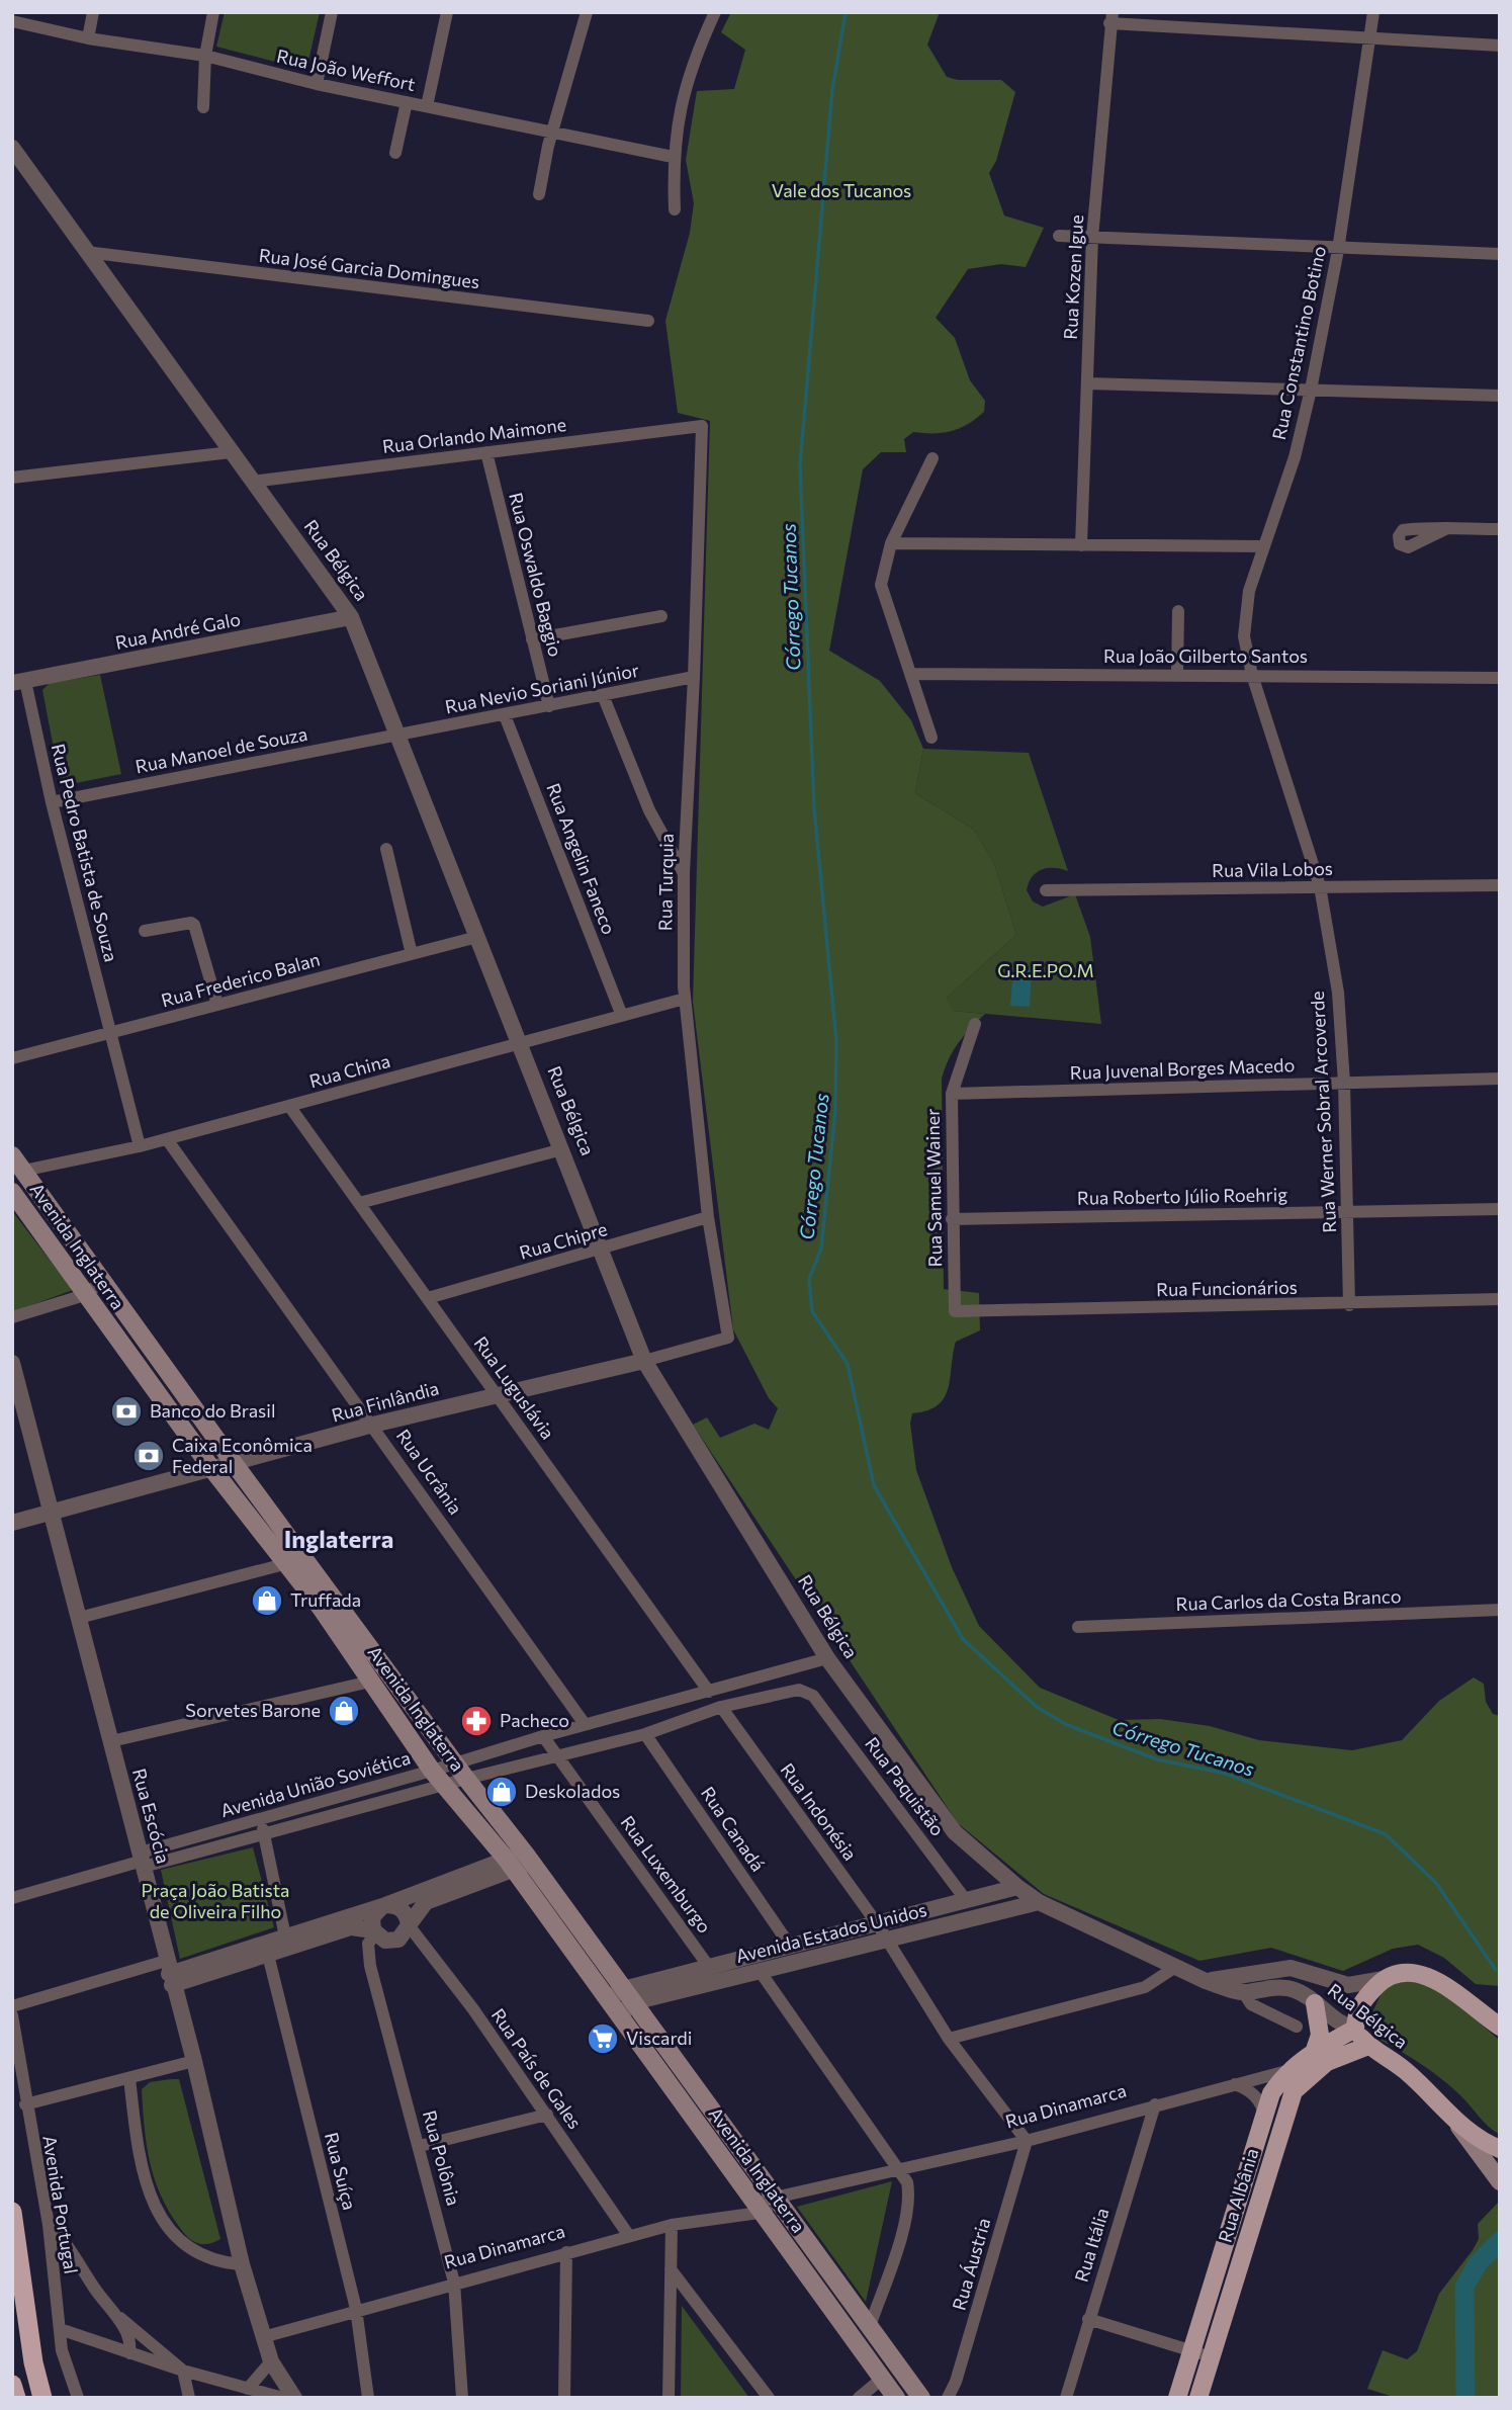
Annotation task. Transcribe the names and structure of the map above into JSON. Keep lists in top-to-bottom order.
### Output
{
  "streets": {
    "main road": [
      "Rua Bélgica",
      "Avenida Inglaterra",
      "Rua Dinamarca",
      "Rua Albânia"
    ],
    "street": [
      "Rua João Weffort",
      "Rua José Garcia Domingues",
      "Rua Kozen Igue",
      "Rua Constantino Botino",
      "Rua Orlando Maimone",
      "Rua Oswaldo Baggio",
      "Rua André Galo",
      "Rua João Gilberto Santos",
      "Rua Nevio Soriani Júnior",
      "Rua Manoel de Souza",
      "Rua Pedro Batista de Souza",
      "Rua Angelin Faneco",
      "Rua Vila Lobos",
      "Rua Turquia",
      "Rua Frederico Balan",
      "Rua Juvenal Borges Macedo",
      "Rua China",
      "Rua Werner Sobral Arcoverde",
      "Rua Samuel Wainer",
      "Rua Roberto Júlio Roehrig",
      "Rua Chipre",
      "Rua Funcionários",
      "Rua Luguslávia",
      "Rua Finlândia",
      "Rua Ucrânia",
      "Rua Carlos da Costa Branco",
      "Avenida União Soviética",
      "Rua Paquistão",
      "Rua Indonésia",
      "Rua Escócia",
      "Rua Canadá",
      "Rua Luxemburgo",
      "Avenida Estados Unidos",
      "Rua País de Gales",
      "Rua Polônia",
      "Rua Suíça",
      "Avenida Portugal",
      "Rua Itália",
      "Rua Áustria"
    ]
  },
  "crossings": [
    ["Rua José Garcia Domingues", "Rua Bélgica"],
    ["Rua Constantino Botino", "Rua João Gilberto Santos"],
    ["Rua Constantino Botino", "Rua Werner Sobral Arcoverde"],
    ["Rua Orlando Maimone", "Rua Bélgica"],
    ["Rua Orlando Maimone", "Rua Oswaldo Baggio"],
    ["Rua Orlando Maimone", "Rua Turquia"],
    ["Rua Bélgica", "Rua André Galo"],
    ["Rua Bélgica", "Rua Nevio Soriani Júnior"],
    ["Rua Bélgica", "Rua Manoel de Souza"],
    ["Rua Bélgica", "Rua Frederico Balan"],
    ["Rua Bélgica", "Rua China"],
    ["Rua Bélgica", "Rua Chipre"],
    ["Rua Bélgica", "Rua Finlândia"],
    ["Rua Bélgica", "Avenida União Soviética"],
    ["Rua Bélgica", "Avenida Estados Unidos"],
    ["Rua Bélgica", "Rua Dinamarca"],
    ["Rua Bélgica", "Rua Albânia"],
    ["Rua Oswaldo Baggio", "Rua Nevio Soriani Júnior"],
    ["Rua André Galo", "Rua Pedro Batista de Souza"],
    ["Rua João Gilberto Santos", "Rua Werner Sobral Arcoverde"],
    ["Rua Nevio Soriani Júnior", "Rua Manoel de Souza"],
    ["Rua Nevio Soriani Júnior", "Rua Angelin Faneco"],
    ["Rua Nevio Soriani Júnior", "Rua Turquia"],
    ["Rua Manoel de Souza", "Rua Pedro Batista de Souza"],
    ["Rua Pedro Batista de Souza", "Rua Frederico Balan"],
    ["Rua Pedro Batista de Souza", "Rua China"],
    ["Rua Angelin Faneco", "Rua China"],
    ["Rua Vila Lobos", "Rua Werner Sobral Arcoverde"],
    ["Rua Turquia", "Rua China"],
    ["Rua Turquia", "Rua Chipre"],
    ["Rua Turquia", "Rua Finlândia"],
    ["Rua Juvenal Borges Macedo", "Rua Werner Sobral Arcoverde"],
    ["Rua Juvenal Borges Macedo", "Rua Samuel Wainer"],
    ["Rua China", "Avenida Inglaterra"],
    ["Rua China", "Rua Luguslávia"],
    ["Rua China", "Rua Ucrânia"],
    ["Rua Werner Sobral Arcoverde", "Rua Roberto Júlio Roehrig"],
    ["Rua Werner Sobral Arcoverde", "Rua Funcionários"],
    ["Rua Samuel Wainer", "Rua Roberto Júlio Roehrig"],
    ["Rua Samuel Wainer", "Rua Funcionários"],
    ["Rua Chipre", "Rua Luguslávia"],
    ["Avenida Inglaterra", "Rua Finlândia"],
    ["Avenida Inglaterra", "Avenida União Soviética"],
    ["Avenida Inglaterra", "Avenida Estados Unidos"],
    ["Avenida Inglaterra", "Rua Dinamarca"],
    ["Rua Luguslávia", "Rua Finlândia"],
    ["Rua Luguslávia", "Avenida União Soviética"],
    ["Rua Finlândia", "Rua Ucrânia"],
    ["Rua Finlândia", "Rua Escócia"],
    ["Rua Ucrânia", "Avenida União Soviética"],
    ["Avenida União Soviética", "Rua Paquistão"],
    ["Avenida União Soviética", "Rua Indonésia"],
    ["Avenida União Soviética", "Rua Escócia"],
    ["Avenida União Soviética", "Rua Canadá"],
    ["Avenida União Soviética", "Rua Luxemburgo"],
    ["Rua Paquistão", "Avenida Estados Unidos"],
    ["Rua Indonésia", "Avenida Estados Unidos"],
    ["Rua Indonésia", "Rua Dinamarca"],
    ["Rua Indonésia", "Rua Áustria"],
    ["Rua Escócia", "Rua Dinamarca"],
    ["Rua Canadá", "Avenida Estados Unidos"],
    ["Rua Luxemburgo", "Avenida Estados Unidos"],
    ["Rua País de Gales", "Rua Dinamarca"],
    ["Rua País de Gales", "Rua Polônia"],
    ["Rua Dinamarca", "Rua Polônia"],
    ["Rua Dinamarca", "Rua Suíça"],
    ["Rua Dinamarca", "Rua Albânia"],
    ["Rua Dinamarca", "Rua Itália"],
    ["Rua Dinamarca", "Rua Áustria"]
  ],
  "districts": ["Inglaterra"],
  "water": ["Córrego Tucanos"],
  "parks": ["Vale dos Tucanos", "G.R.E.PO.M", "Praça João Batista de Oliveira Filho"],
  "places": {
    "bank": ["Banco do Brasil", "Caixa Econômica Federal"],
    "shop": ["Truffada", "Sorvetes Barone", "Deskolados"],
    "pharmacy": ["Pacheco"],
    "supermarket": ["Viscardi"]
  }
}
